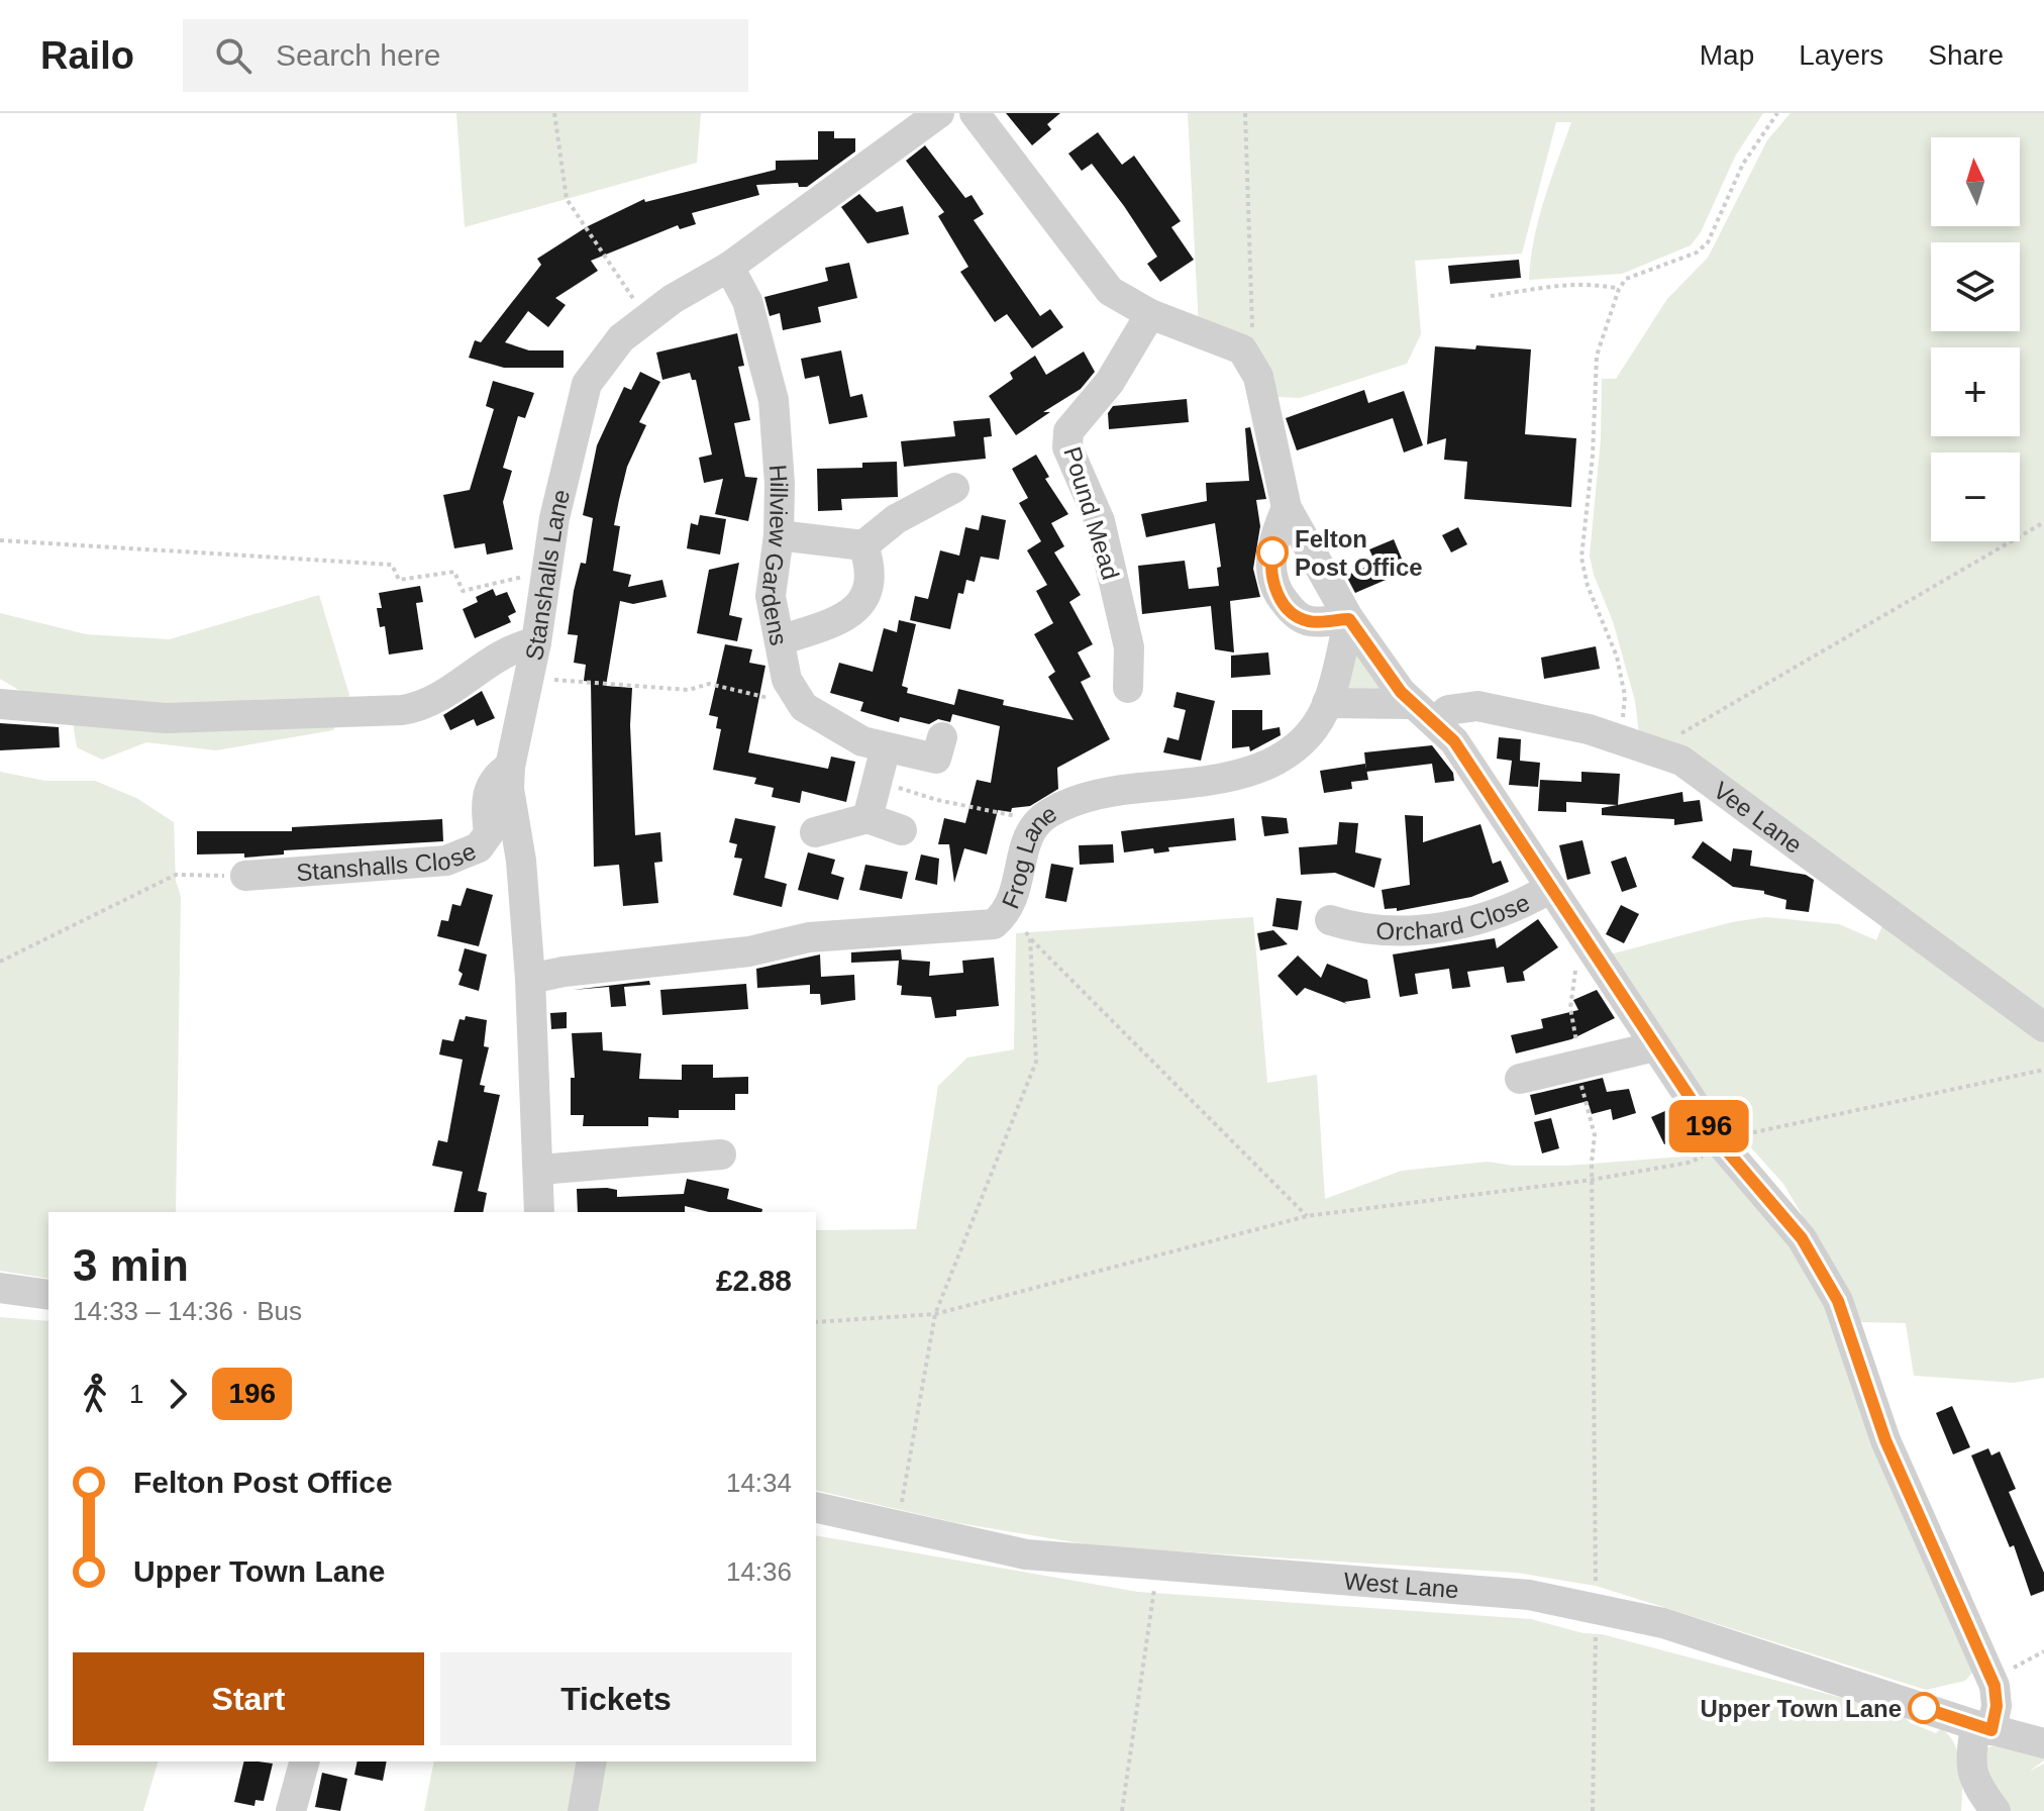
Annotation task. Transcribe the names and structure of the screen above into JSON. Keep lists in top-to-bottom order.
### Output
{
  "streets": {
    "street": [
      "Pound Mead",
      "Hillview Gardens",
      "Stanshalls Lane",
      "Vee Lane",
      "Stanshalls Close",
      "Frog Lane",
      "Orchard Close",
      "West Lane"
    ]
  },
  "crossings": [
    ["Hillview Gardens", "Stanshalls Lane"],
    ["Stanshalls Lane", "Stanshalls Close"],
    ["Stanshalls Lane", "Frog Lane"]
  ],
  "places": ["Felton Post Office", "Upper Town Lane"],
  "lines": ["bus line 196"],
  "north": "top",
  "page": {
    "header": "Railo",
    "search": "Search here",
    "nav": ["Map", "Layers", "Share"],
    "on_map": "196",
    "map_buttons": ["+", "−"],
    "heading": ["3 min", "14:33 – 14:36 · Bus", "£2.88"],
    "legs": ["1", "196"],
    "list": [
      {
        "name": "Felton Post Office",
        "value": "14:34"
      },
      {
        "name": "Upper Town Lane",
        "value": "14:36"
      }
    ],
    "buttons": ["Start", "Tickets"]
  }
}
